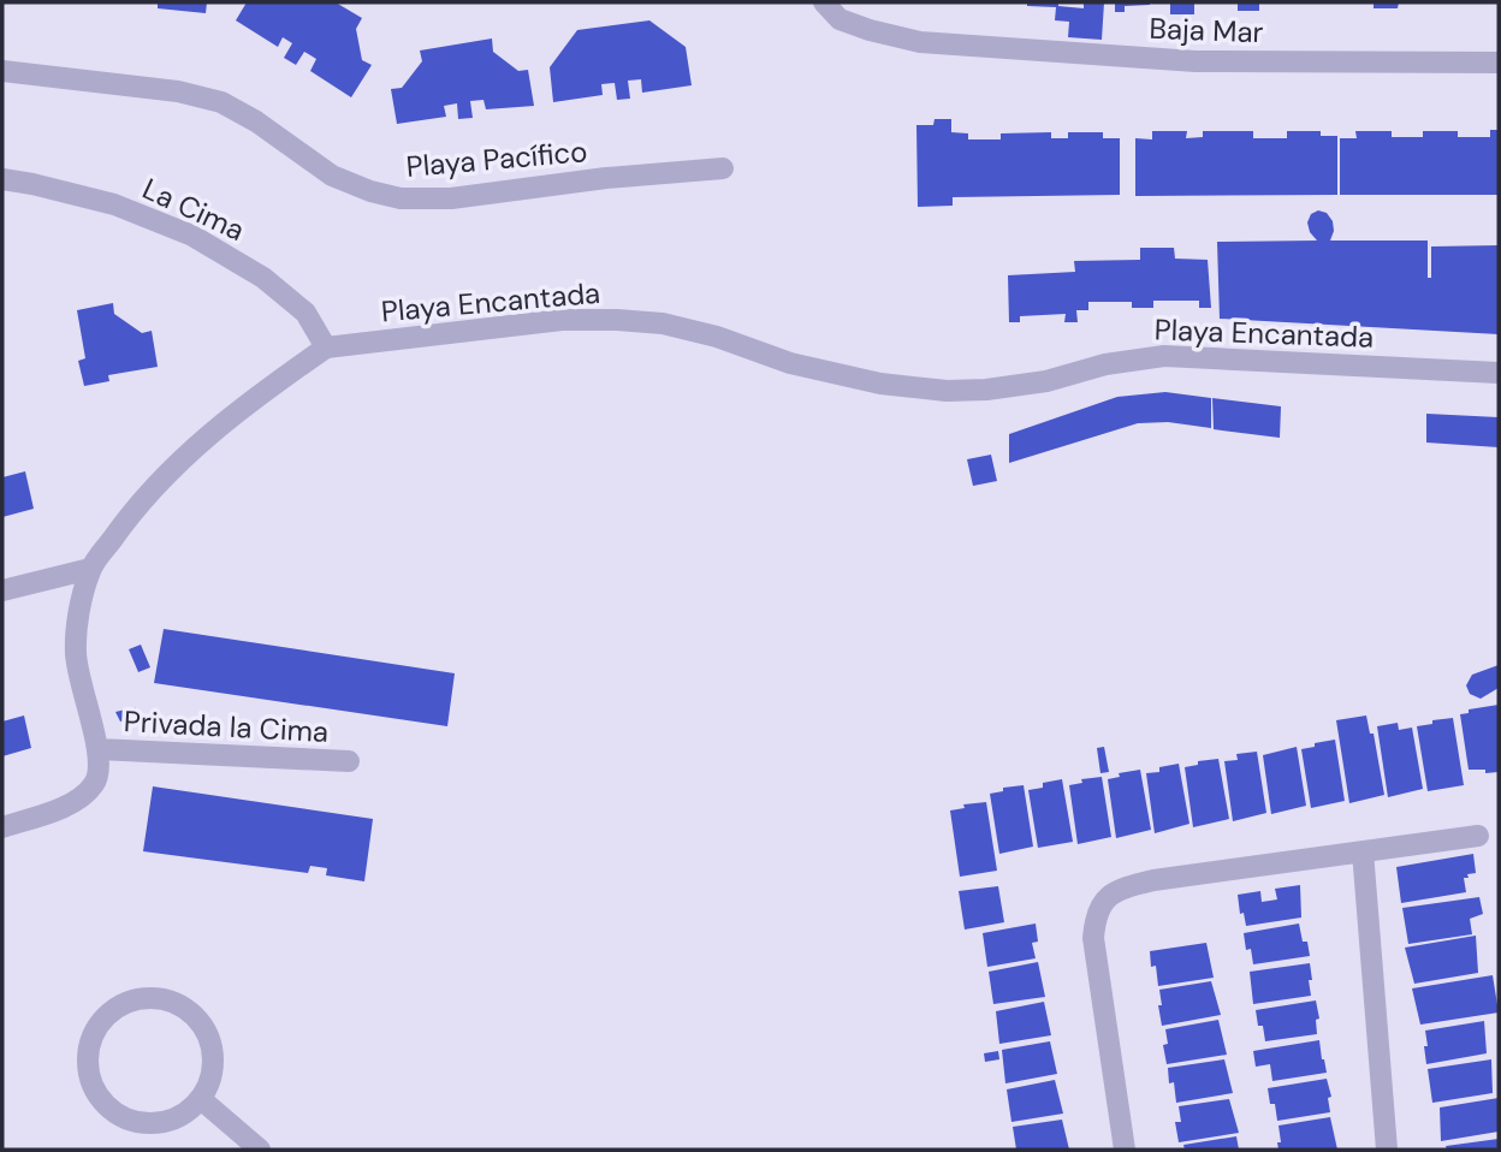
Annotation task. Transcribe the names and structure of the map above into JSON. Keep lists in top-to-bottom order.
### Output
{
  "streets": {
    "street": [
      "Baja Mar",
      "Playa Pacífico",
      "La Cima",
      "Playa Encantada",
      "Privada la Cima"
    ]
  },
  "crossings": [
    ["La Cima", "Playa Encantada"],
    ["Playa Encantada", "Privada la Cima"]
  ]
}
